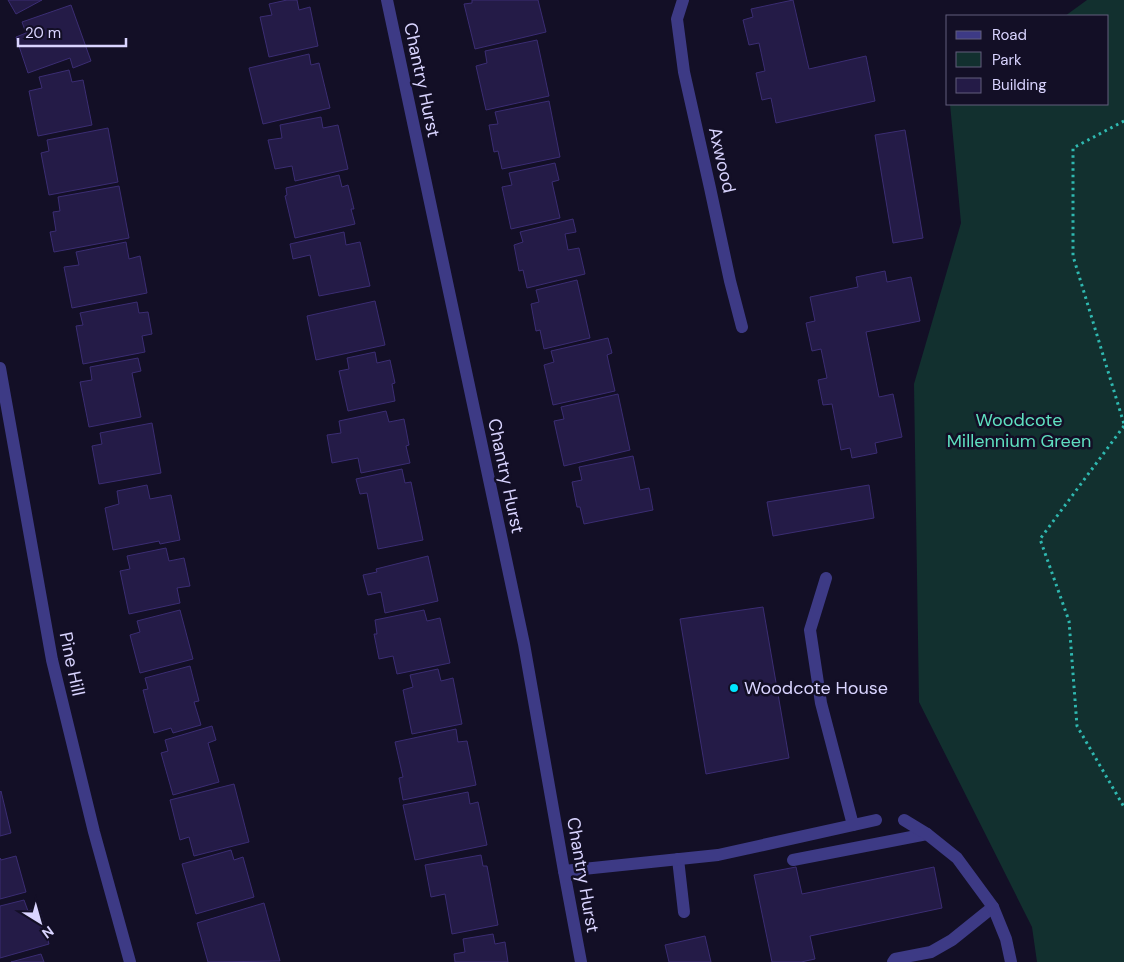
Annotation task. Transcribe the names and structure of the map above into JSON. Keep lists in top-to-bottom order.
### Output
{
  "streets": {
    "street": ["Chantry Hurst", "Axwood", "Pine Hill"]
  },
  "parks": ["Woodcote Millennium Green"],
  "places": ["Woodcote House"],
  "legend": ["Road", "Park", "Building"],
  "scale_bar": "20 m",
  "north": "bottom right"
}
